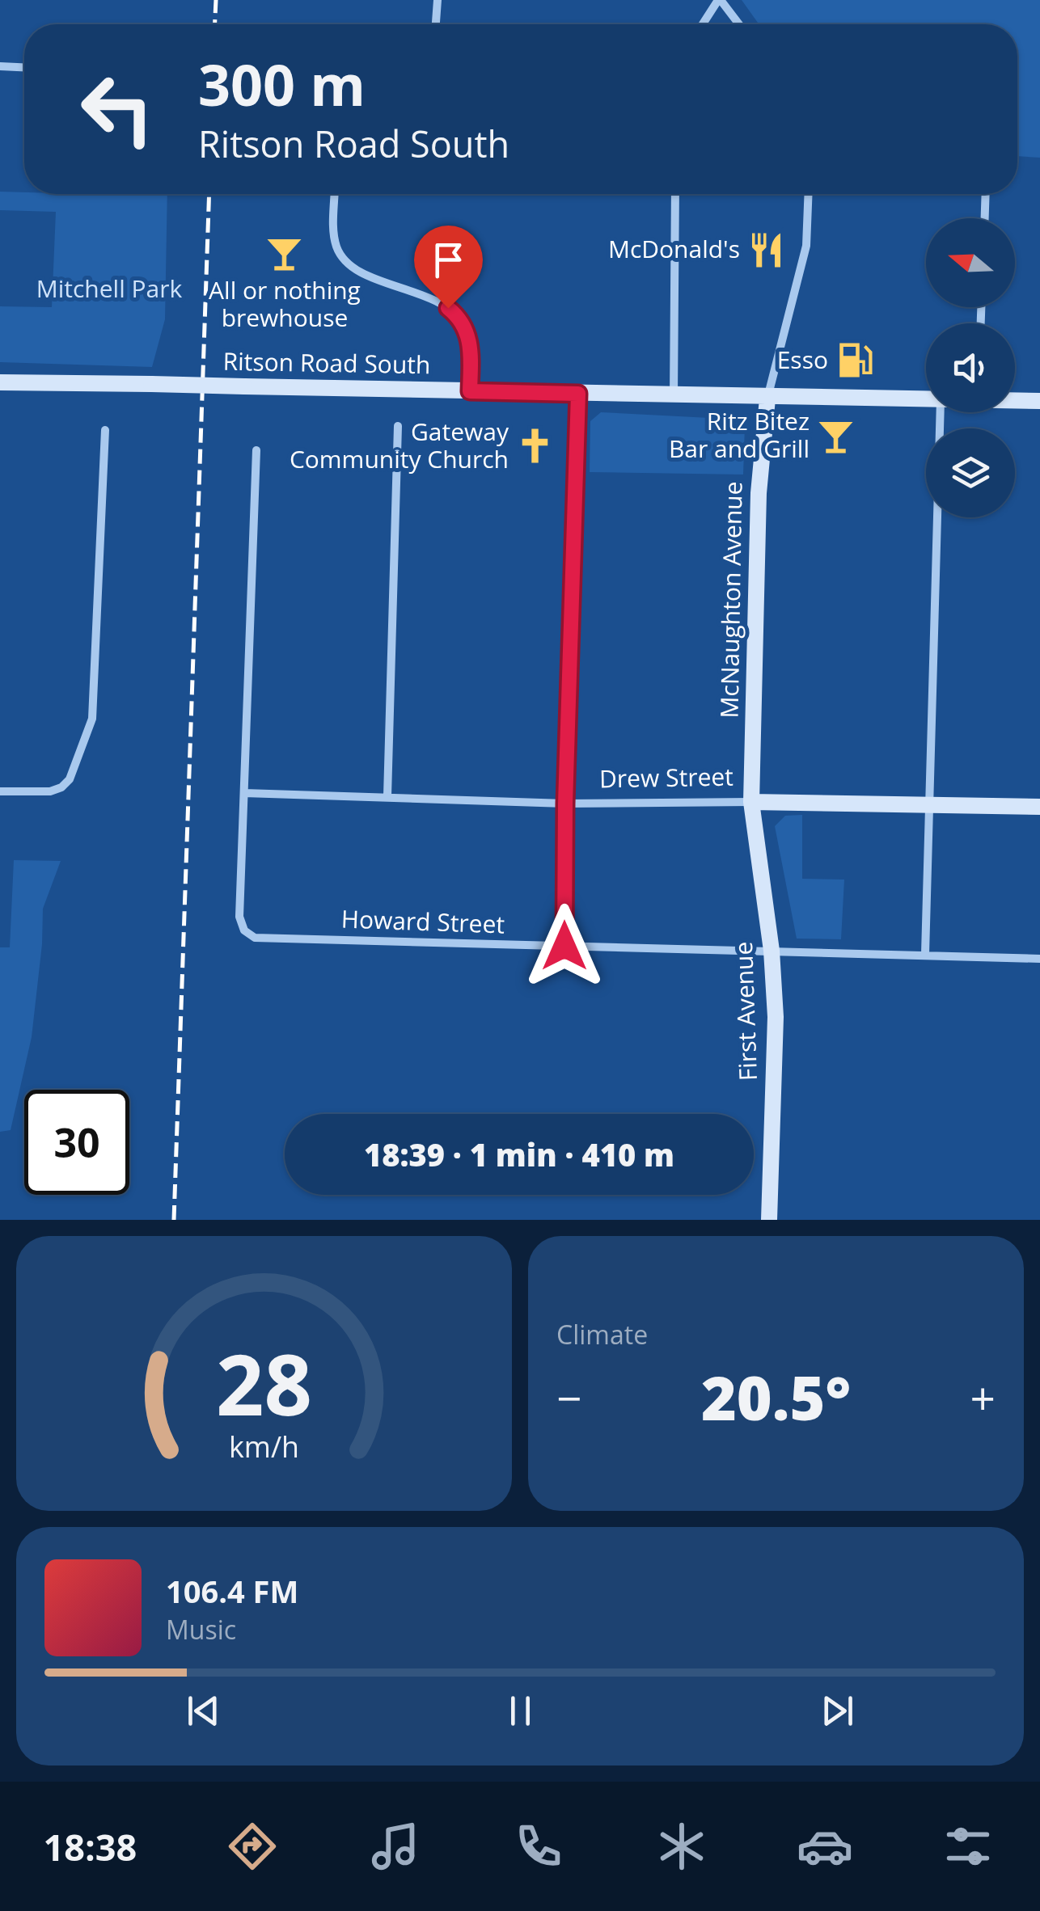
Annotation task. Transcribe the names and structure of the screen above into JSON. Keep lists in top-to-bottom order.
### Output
{
  "streets": {
    "main road": [
      "Ritson Road South",
      "McNaughton Avenue",
      "Drew Street",
      "First Avenue"
    ],
    "street": ["Howard Street"]
  },
  "crossings": [
    ["Ritson Road South", "McNaughton Avenue"],
    ["McNaughton Avenue", "Drew Street"],
    ["McNaughton Avenue", "First Avenue"],
    ["Drew Street", "Howard Street"],
    ["Drew Street", "First Avenue"],
    ["Howard Street", "First Avenue"]
  ],
  "parks": ["Mitchell Park"],
  "places": {
    "restaurant": ["McDonald's"],
    "bar": ["All or nothing brewhouse", "Ritz Bitez Bar and Grill"],
    "fuel station": ["Esso"],
    "church": ["Gateway Community Church"]
  },
  "north": "left",
  "page": {
    "turn": ["300 m", "Ritson Road South"],
    "limit": "30",
    "trip": "18:39 · 1 min · 410 m",
    "tile": "Climate",
    "heat": ["−", "20.5°", "+"],
    "song": ["106.4 FM", "Music"],
    "tabs": "18:38",
    "gauge": ["28", "km/h"]
  }
}
